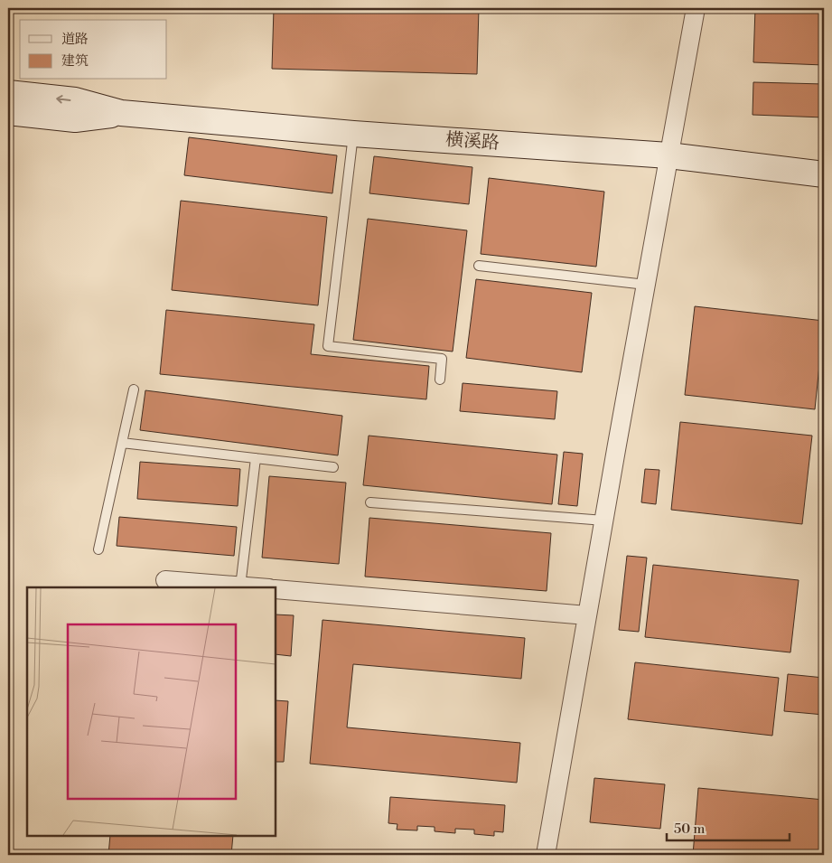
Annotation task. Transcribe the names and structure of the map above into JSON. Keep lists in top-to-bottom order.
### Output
{
  "streets": {
    "street": ["横溪路"]
  },
  "legend": ["道路", "建筑"],
  "scale_bar": "50 m"
}
